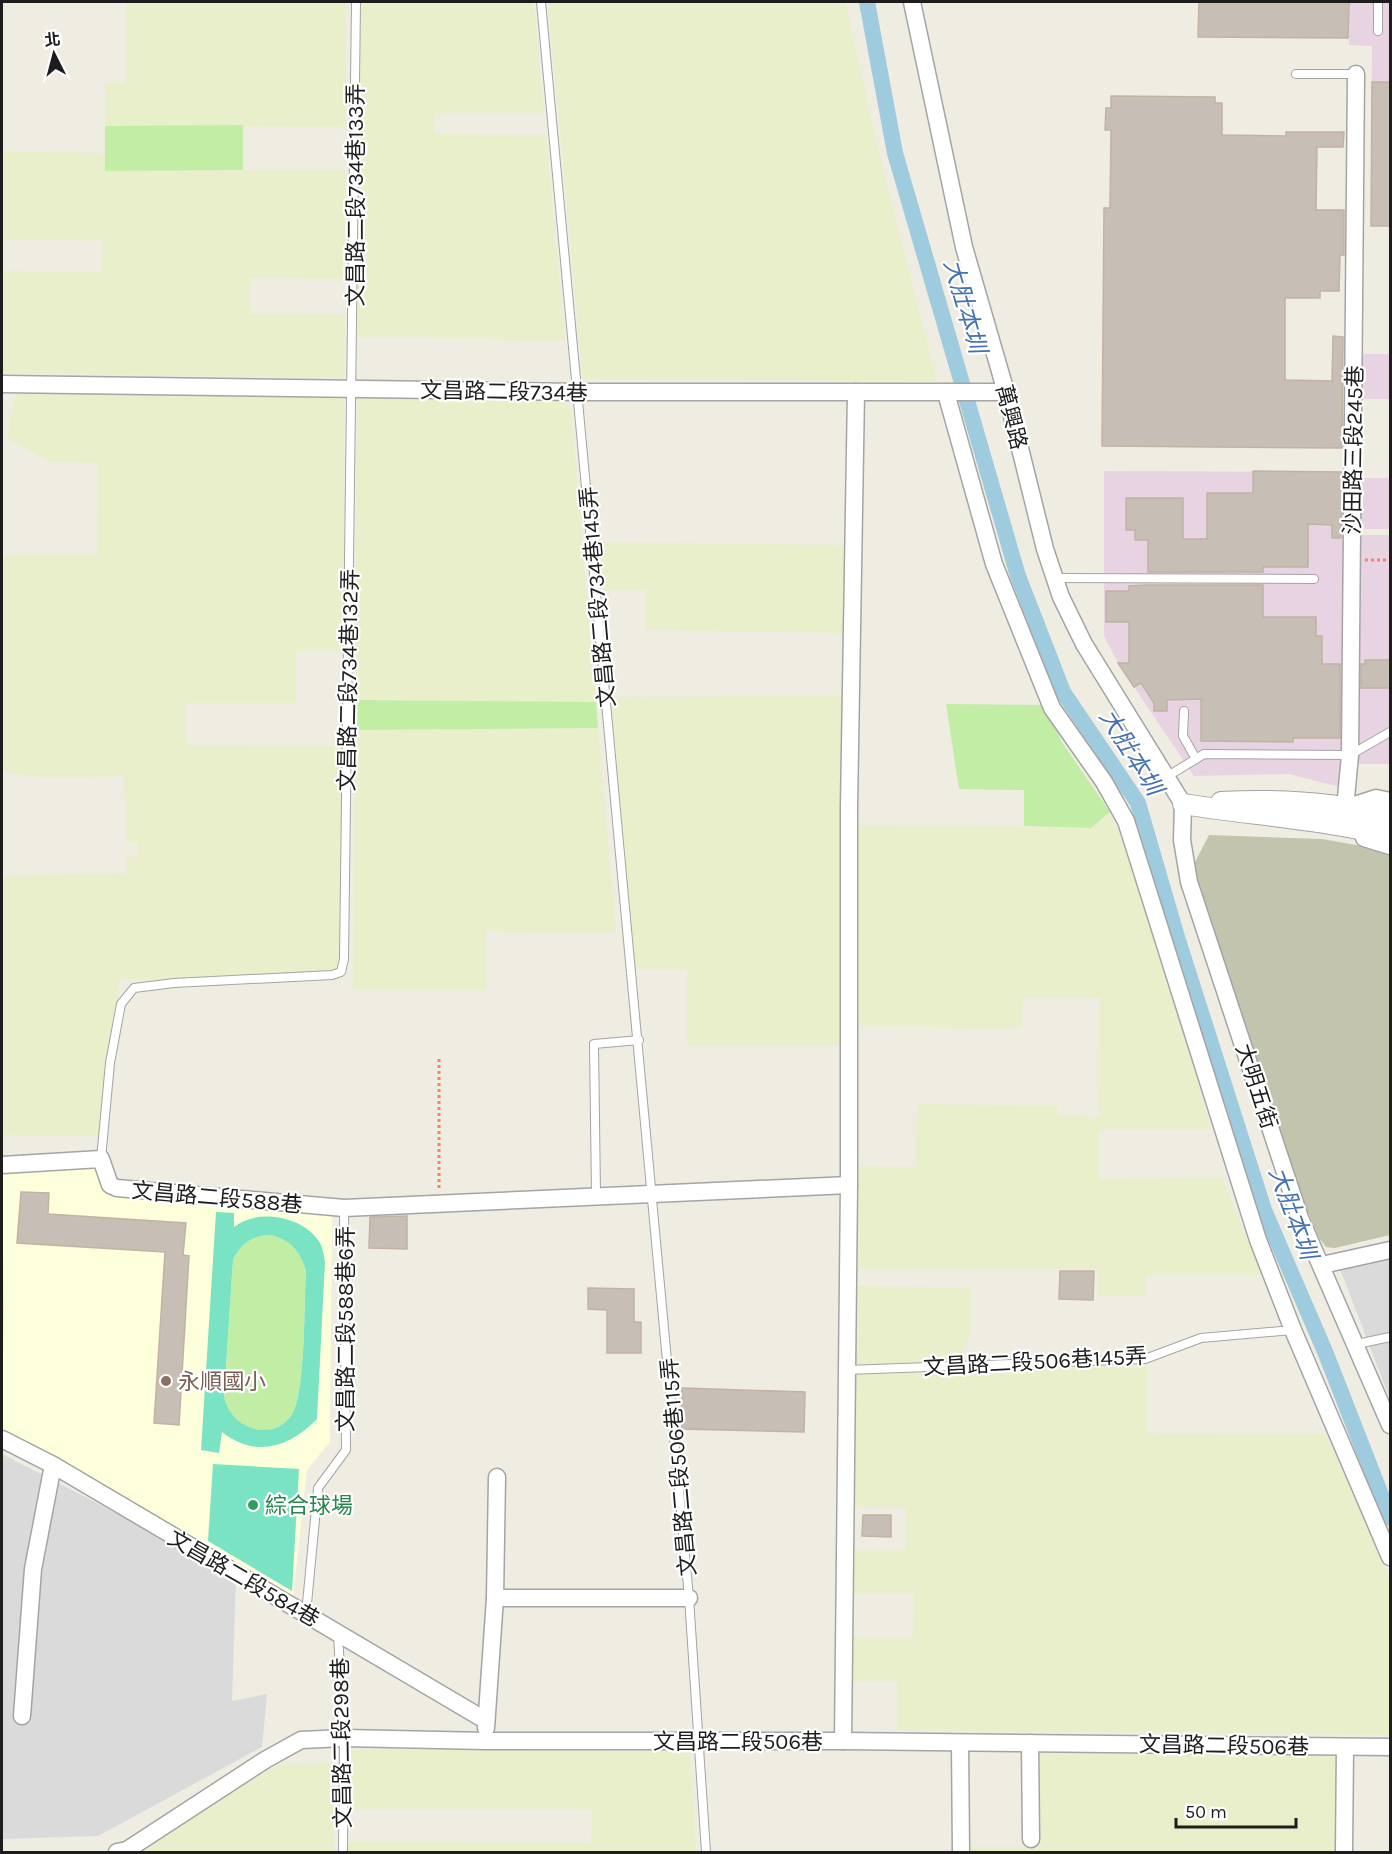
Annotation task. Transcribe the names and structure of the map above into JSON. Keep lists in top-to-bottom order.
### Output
{
  "streets": {
    "street": [
      "文昌路二段734巷",
      "萬興路",
      "沙田路三段245巷",
      "大明五街",
      "文昌路二段588巷",
      "文昌路二段584巷",
      "文昌路二段506巷"
    ],
    "lane": [
      "文昌路二段734巷133弄",
      "文昌路二段734巷145弄",
      "文昌路二段734巷132弄",
      "文昌路二段588巷6弄",
      "文昌路二段506巷145弄",
      "文昌路二段506巷115弄",
      "文昌路二段298巷"
    ]
  },
  "crossings": [
    ["文昌路二段734巷133弄", "文昌路二段734巷"],
    ["文昌路二段734巷133弄", "文昌路二段734巷132弄"],
    ["文昌路二段734巷", "萬興路"],
    ["文昌路二段734巷", "文昌路二段734巷145弄"],
    ["文昌路二段734巷", "文昌路二段734巷132弄"],
    ["萬興路", "大明五街"],
    ["文昌路二段734巷145弄", "文昌路二段588巷"],
    ["文昌路二段734巷145弄", "文昌路二段506巷115弄"],
    ["文昌路二段734巷132弄", "文昌路二段588巷"],
    ["文昌路二段588巷", "文昌路二段588巷6弄"],
    ["文昌路二段588巷", "文昌路二段506巷115弄"],
    ["文昌路二段588巷6弄", "文昌路二段584巷"],
    ["文昌路二段506巷115弄", "文昌路二段506巷"],
    ["文昌路二段584巷", "文昌路二段298巷"],
    ["文昌路二段506巷", "文昌路二段298巷"]
  ],
  "water": ["大肚本圳"],
  "places": ["永順國小", "綜合球場"],
  "scale_bar": "50 m",
  "north": "top"
}
